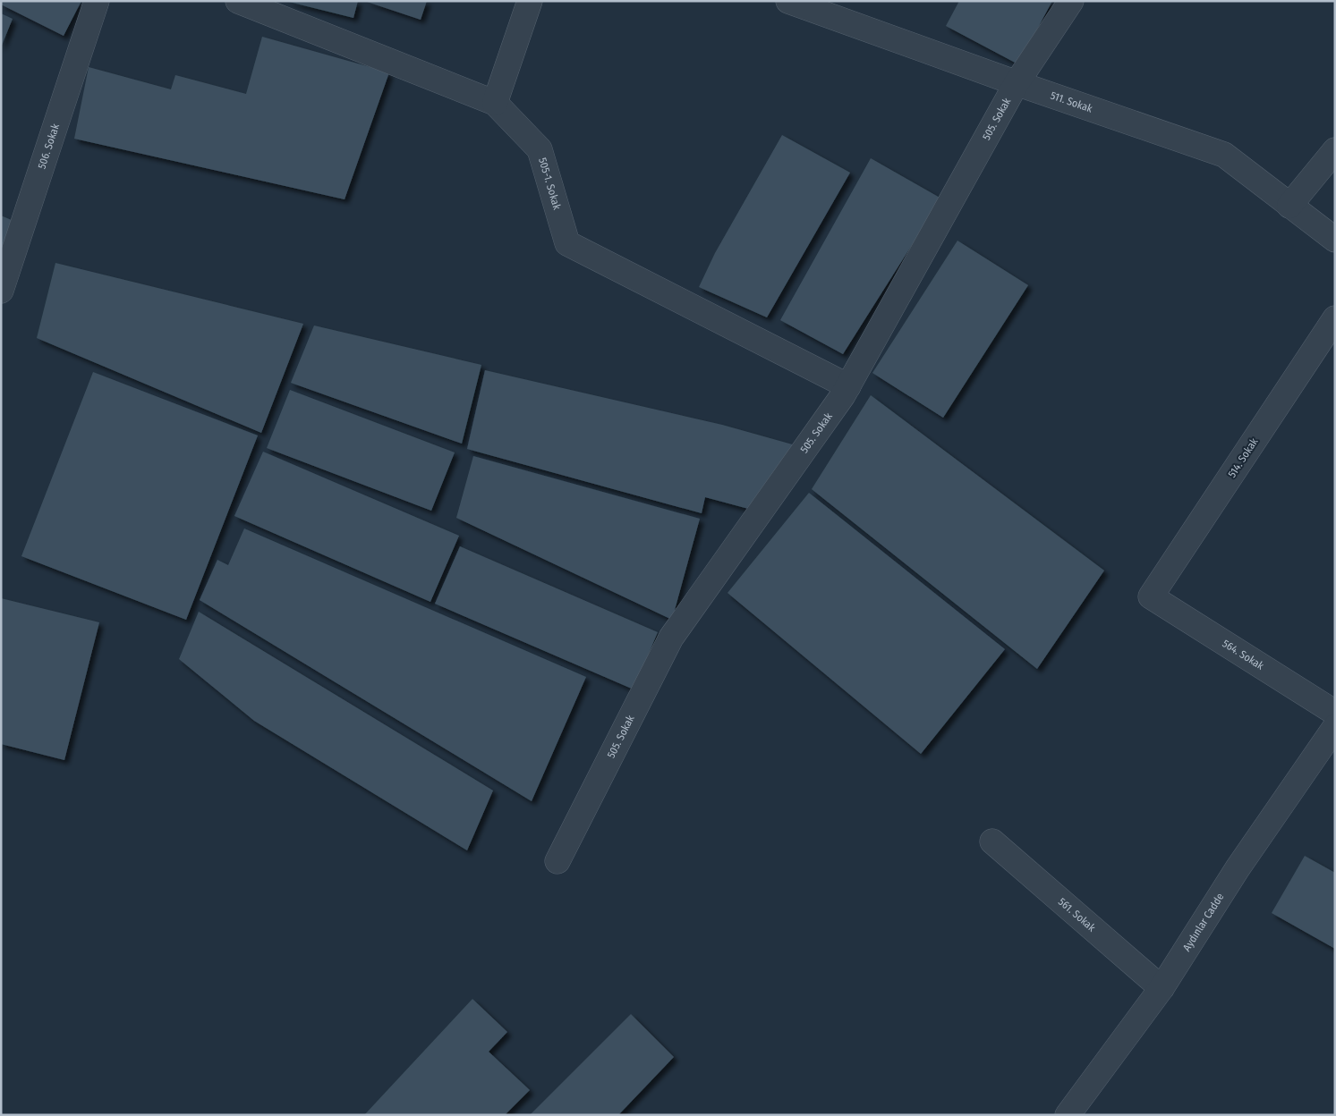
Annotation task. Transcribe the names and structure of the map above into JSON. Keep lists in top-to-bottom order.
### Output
{
  "streets": {
    "street": [
      "511. Sokak",
      "505. Sokak",
      "506. Sokak",
      "505-1. Sokak",
      "514. Sokak",
      "564. Sokak",
      "561. Sokak",
      "Aydınlar Cadde"
    ]
  },
  "crossings": [
    ["511. Sokak", "505. Sokak"],
    ["505. Sokak", "505-1. Sokak"],
    ["514. Sokak", "564. Sokak"],
    ["561. Sokak", "Aydınlar Cadde"]
  ]
}
